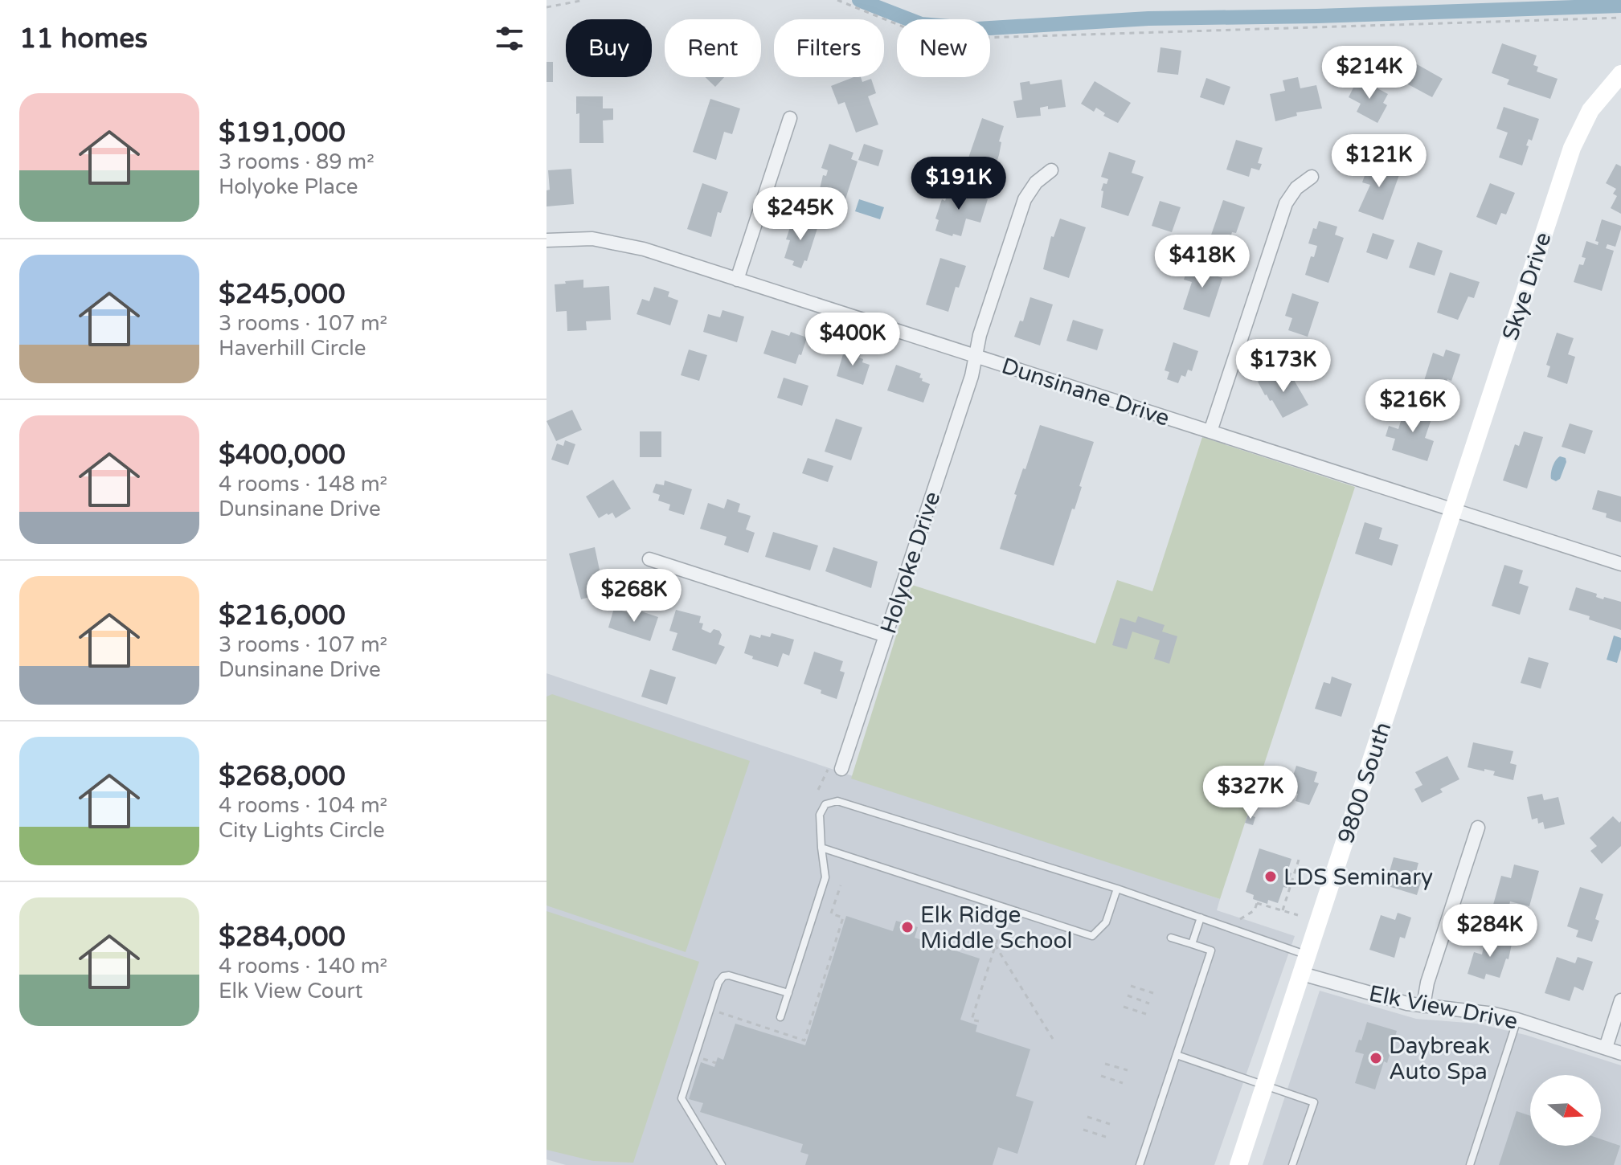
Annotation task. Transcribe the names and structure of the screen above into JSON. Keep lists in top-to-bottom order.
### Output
{
  "streets": {
    "main road": ["Skye Drive", "9800 South"],
    "street": ["Dunsinane Drive", "Holyoke Drive", "Elk View Drive"]
  },
  "crossings": [
    ["Skye Drive", "Dunsinane Drive"],
    ["Skye Drive", "9800 South"],
    ["Dunsinane Drive", "Holyoke Drive"],
    ["Dunsinane Drive", "9800 South"],
    ["9800 South", "Elk View Drive"]
  ],
  "places": ["LDS Seminary", "Elk Ridge Middle School", "Daybreak Auto Spa"],
  "north": "right",
  "page": {
    "heading": "11 homes",
    "chip": [
      "Buy",
      "Rent",
      "Filters",
      "New"
    ],
    "price": [
      "$214K",
      "$121K",
      "$191K",
      "$245K",
      "$418K",
      "$400K",
      "$173K",
      "$216K",
      "$268K",
      "$327K",
      "$284K"
    ],
    "list": [
      {
        "name": "$191,000",
        "note": "3 rooms · 89 m² · Holyoke Place"
      },
      {
        "name": "$245,000",
        "note": "3 rooms · 107 m² · Haverhill Circle"
      },
      {
        "name": "$400,000",
        "note": "4 rooms · 148 m² · Dunsinane Drive"
      },
      {
        "name": "$216,000",
        "note": "3 rooms · 107 m² · Dunsinane Drive"
      },
      {
        "name": "$268,000",
        "note": "4 rooms · 104 m² · City Lights Circle"
      },
      {
        "name": "$284,000",
        "note": "4 rooms · 140 m² · Elk View Court"
      }
    ]
  }
}
